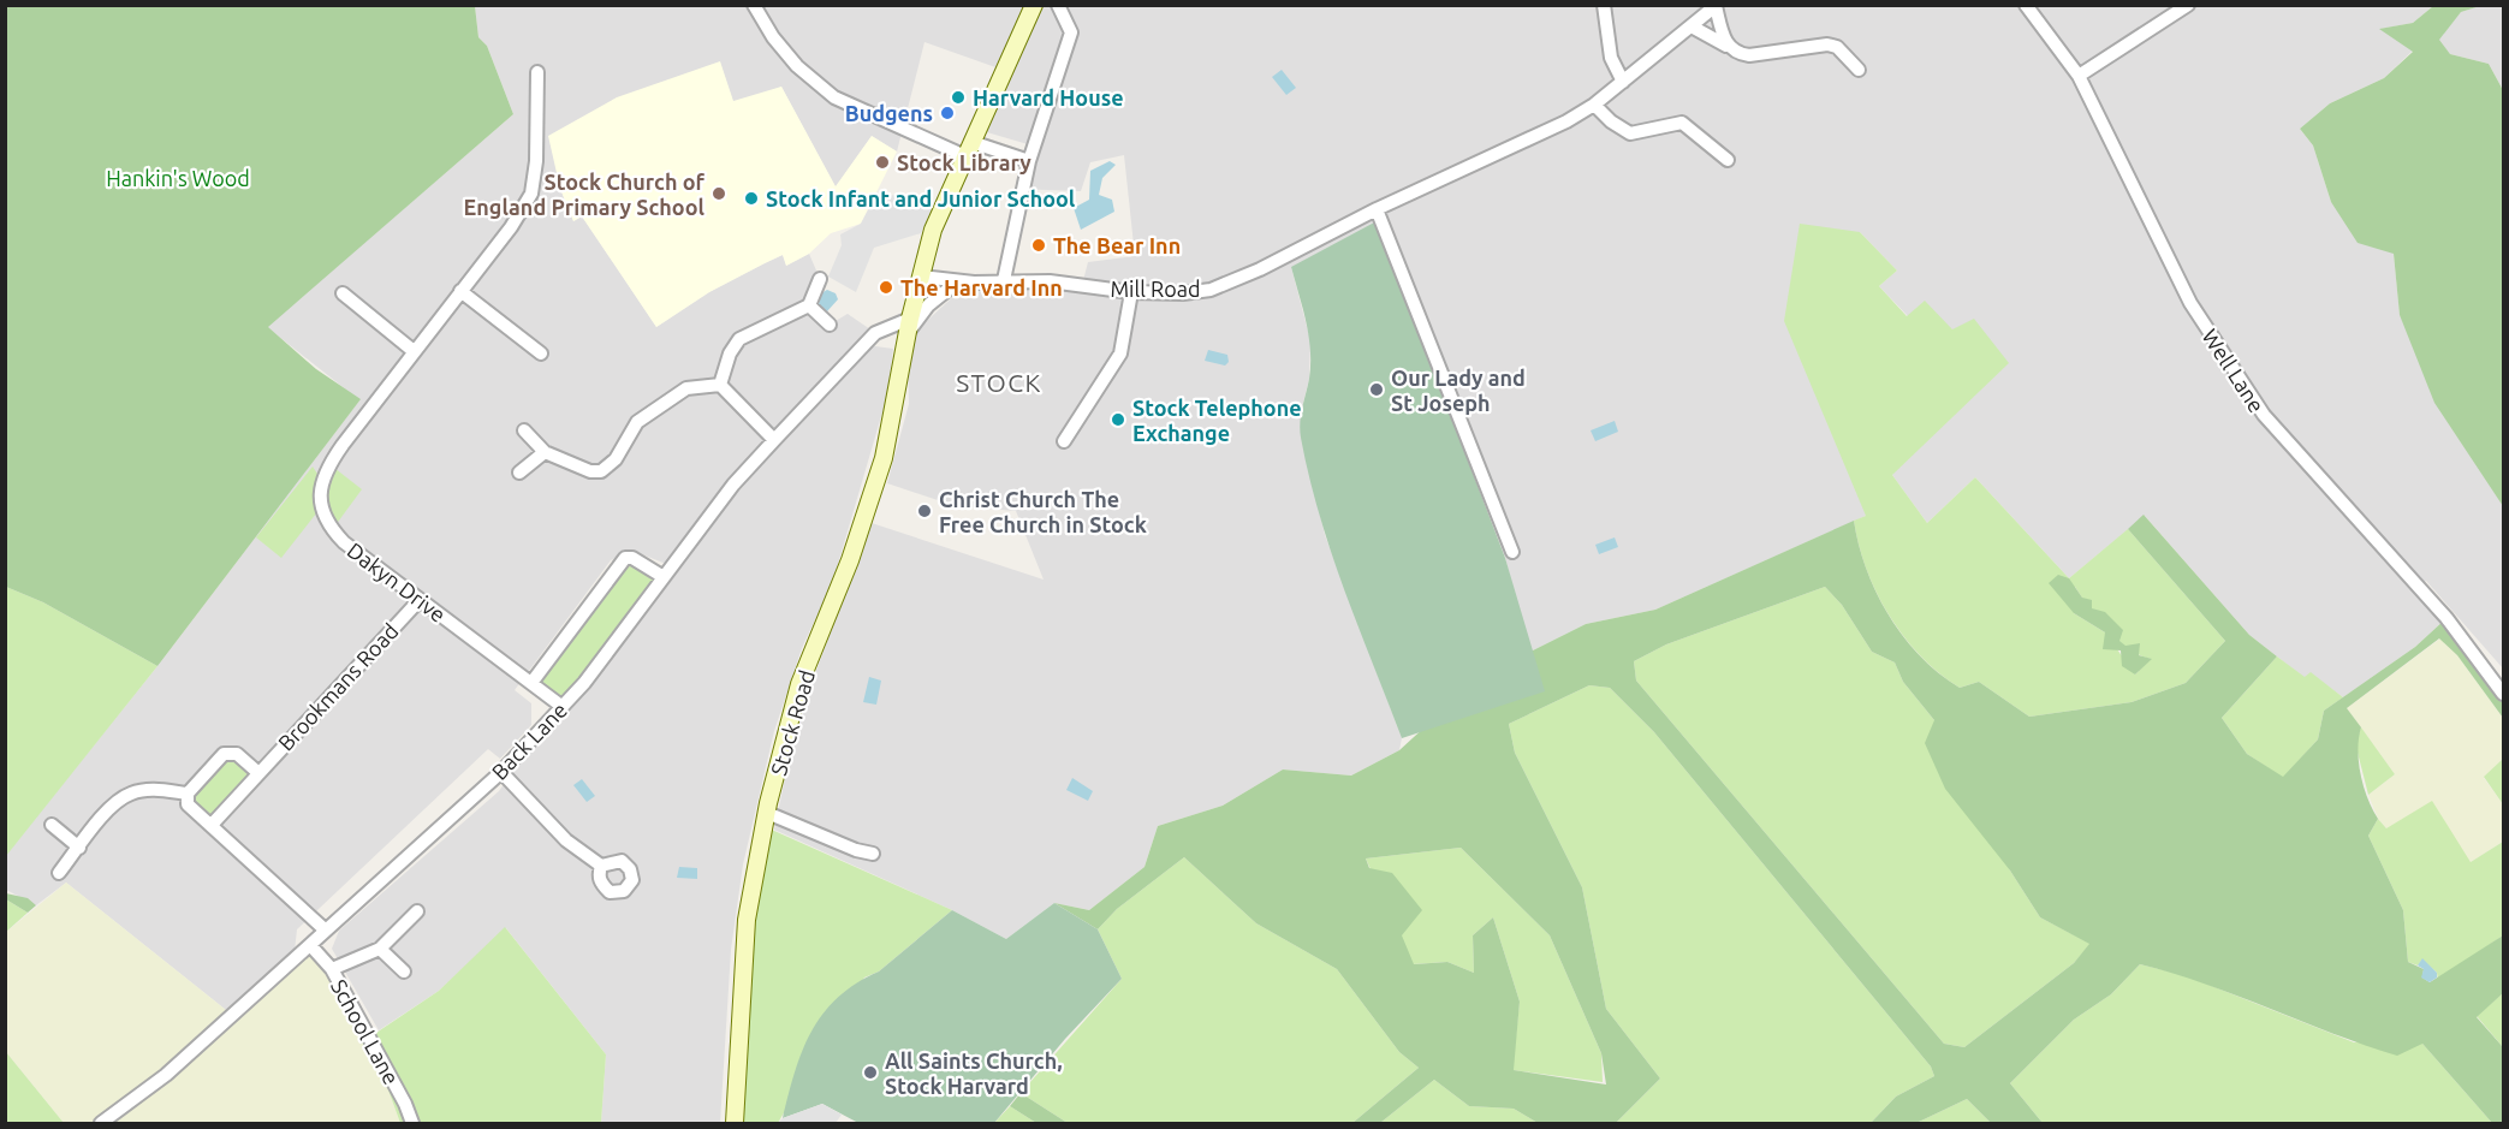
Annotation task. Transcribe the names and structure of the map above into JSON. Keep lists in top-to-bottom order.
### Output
{
  "streets": {
    "main road": ["Stock Road"],
    "street": [
      "Mill Road",
      "Well Lane",
      "Dakyn Drive",
      "Brookmans Road",
      "Back Lane",
      "School Lane"
    ]
  },
  "crossings": [
    ["Mill Road", "Stock Road"],
    ["Dakyn Drive", "Brookmans Road"],
    ["Dakyn Drive", "Back Lane"],
    ["Stock Road", "Back Lane"],
    ["Back Lane", "School Lane"]
  ],
  "districts": ["STOCK"],
  "parks": ["Hankin's Wood"],
  "places": [
    "Harvard House",
    "Budgens",
    "Stock Library",
    "Stock Church of England Primary School",
    "Stock Infant and Junior School",
    "The Bear Inn",
    "The Harvard Inn",
    "Our Lady and St Joseph",
    "Stock Telephone Exchange",
    "Christ Church The Free Church in Stock",
    "All Saints Church, Stock Harvard"
  ]
}
